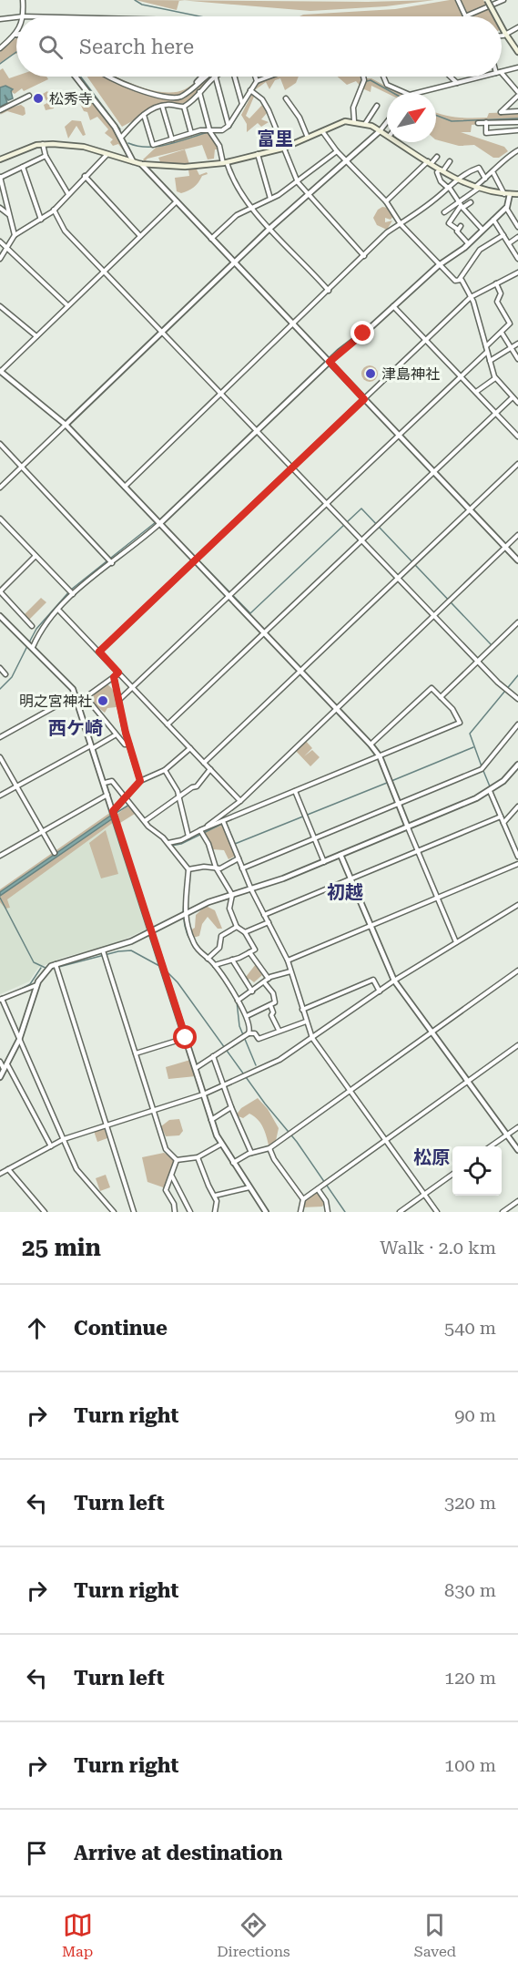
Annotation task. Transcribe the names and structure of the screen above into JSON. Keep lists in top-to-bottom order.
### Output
{
  "districts": [
    "富里",
    "西ケ崎",
    "初越",
    "松原"
  ],
  "places": ["松秀寺", "津島神社", "明之宮神社"],
  "north": "top right",
  "page": {
    "search": "Search here",
    "heading": ["25 min", "Walk · 2.0 km"],
    "list": [
      ["Continue", "540 m"],
      ["Turn right", "90 m"],
      ["Turn left", "320 m"],
      ["Turn right", "830 m"],
      ["Turn left", "120 m"],
      ["Turn right", "100 m"],
      "Arrive at destination"
    ],
    "nav": ["Map", "Directions", "Saved"]
  }
}
